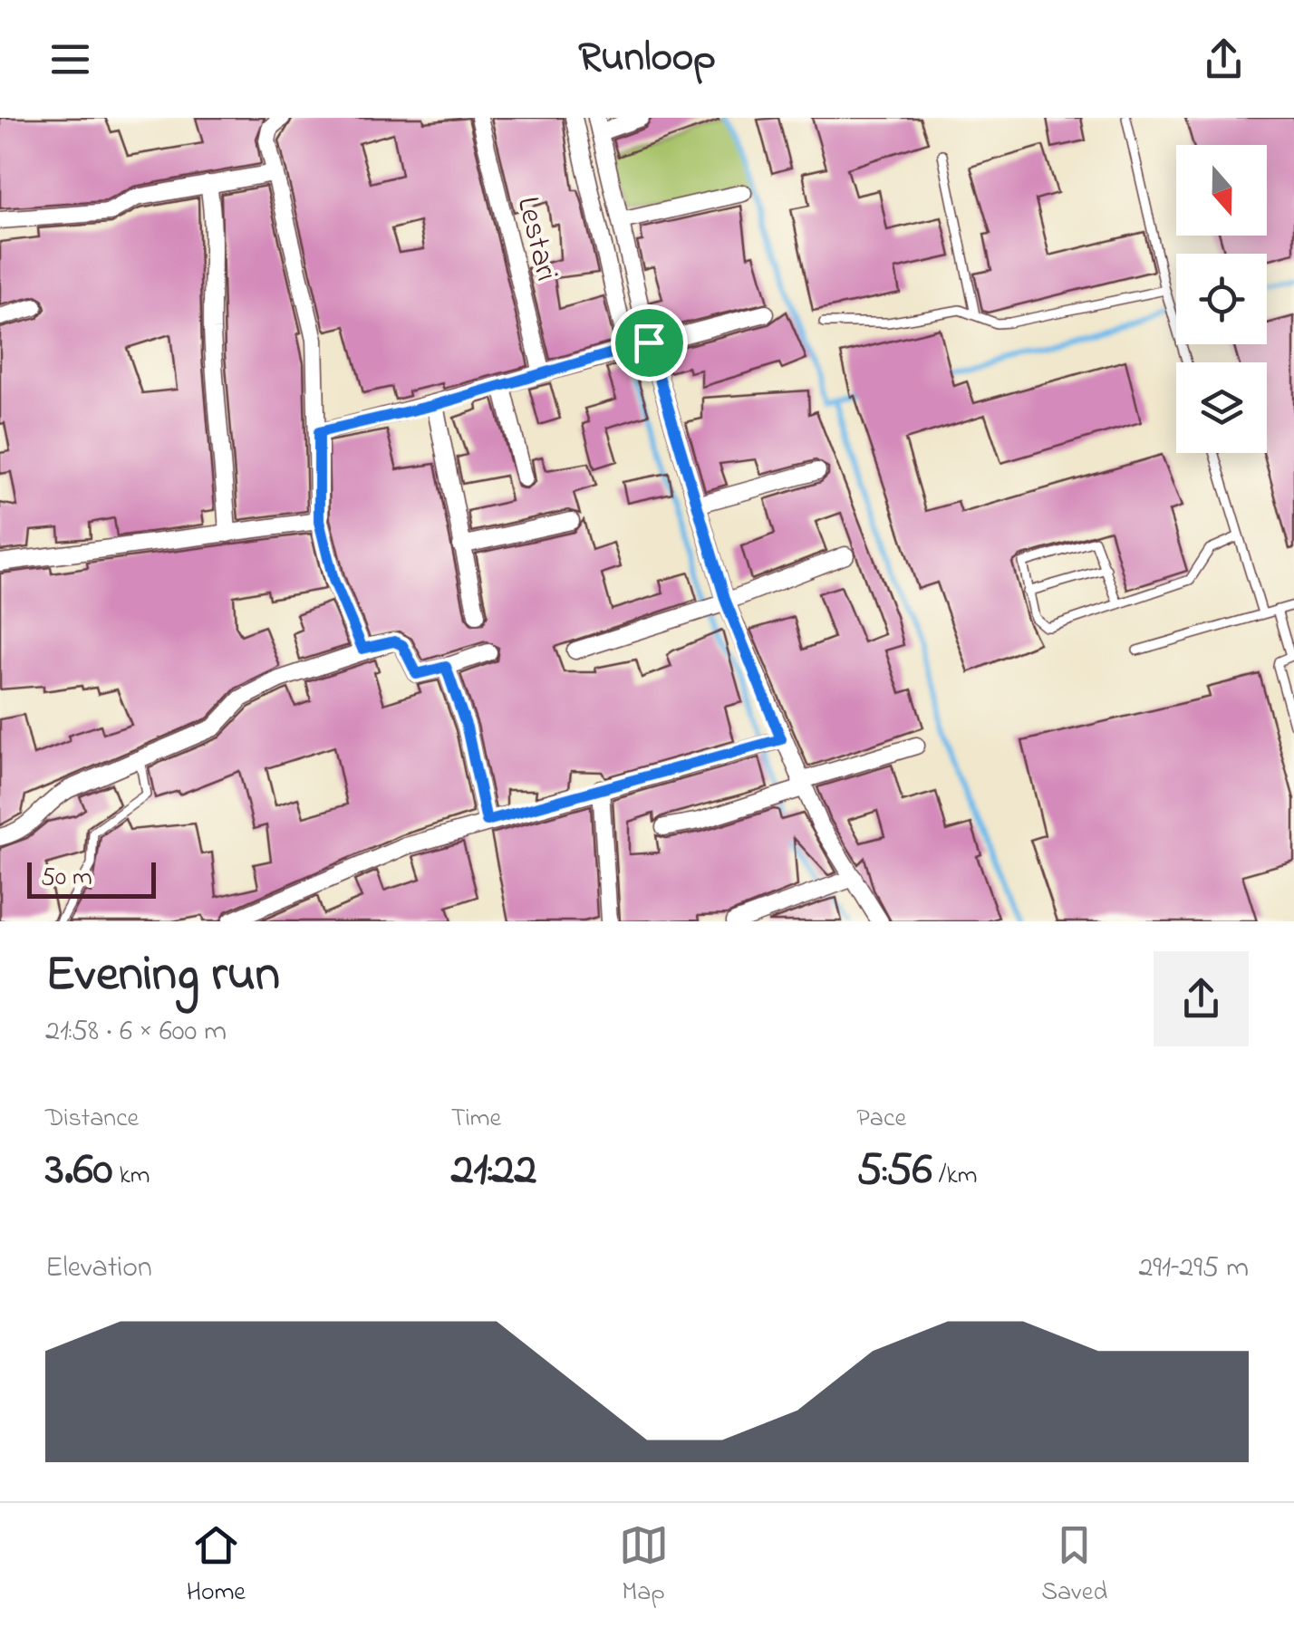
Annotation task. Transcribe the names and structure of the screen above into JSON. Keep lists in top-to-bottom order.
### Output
{
  "streets": {
    "street": ["Lestari"]
  },
  "scale_bar": "50 m",
  "north": "bottom",
  "page": {
    "header": "Runloop",
    "scale": "50 m",
    "heading": ["Evening run", "21:58 · 6 × 600 m"],
    "stats": [
      ["Distance", "3.60 km"],
      ["Time", "21:22"],
      ["Pace", "5:56 /km"]
    ],
    "chart": ["Elevation", "291–295 m"],
    "tabs": ["Home", "Map", "Saved"]
  }
}
